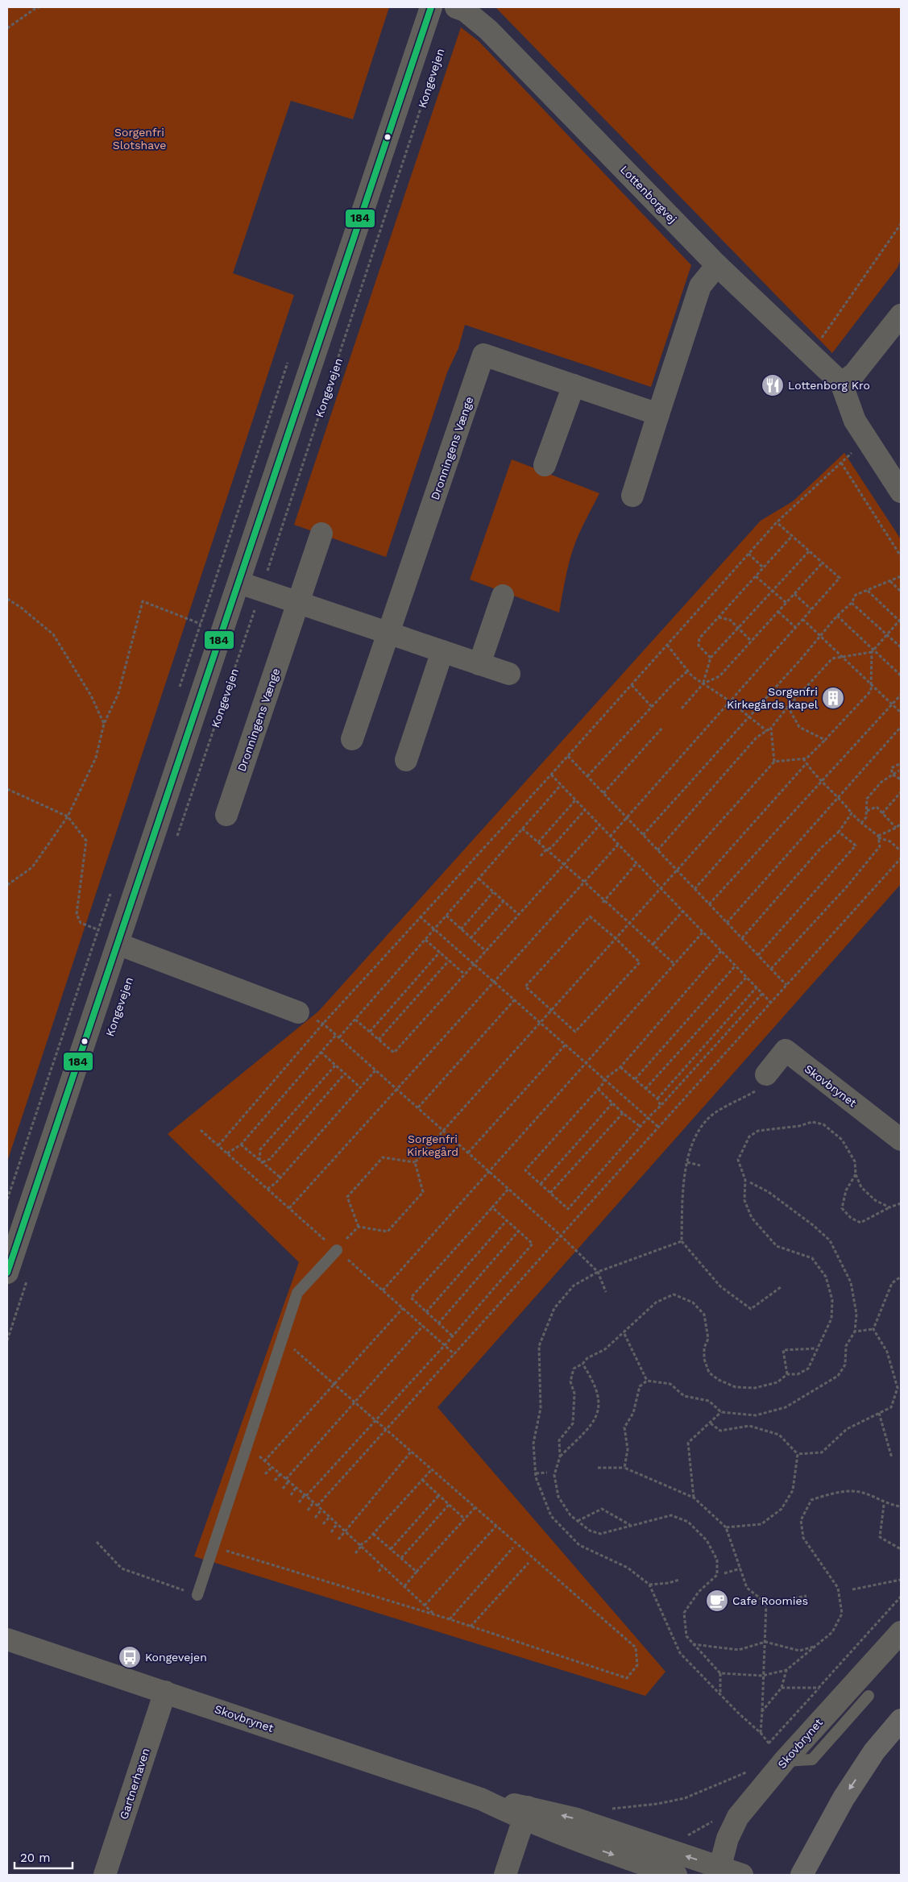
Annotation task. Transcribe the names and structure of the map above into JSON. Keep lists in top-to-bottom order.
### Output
{
  "streets": {
    "street": [
      "Kongevejen",
      "Lottenborgvej",
      "Dronningens Vænge",
      "Skovbrynet",
      "Gartnerhaven"
    ]
  },
  "crossings": [
    ["Skovbrynet", "Gartnerhaven"]
  ],
  "parks": ["Sorgenfri Slotshave", "Sorgenfri Kirkegård"],
  "places": {
    "restaurant": ["Lottenborg Kro"],
    "building": ["Sorgenfri Kirkegårds kapel"],
    "cafe": ["Cafe Roomies"],
    "bus stop": ["Kongevejen"]
  },
  "lines": ["transit line 184"],
  "scale_bar": "20 m"
}
